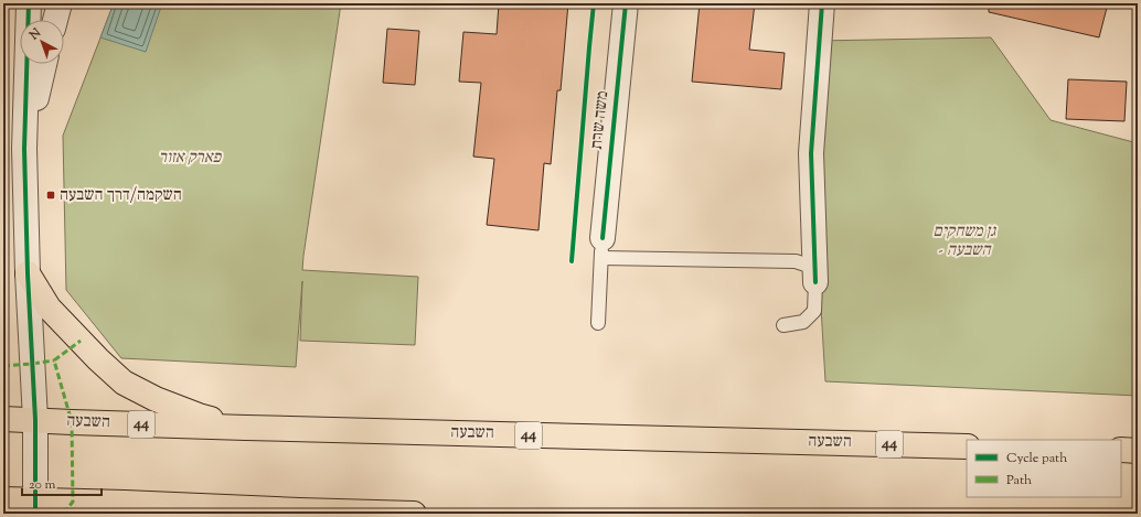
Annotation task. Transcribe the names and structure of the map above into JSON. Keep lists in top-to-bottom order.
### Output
{
  "streets": {
    "highway": ["השבעה", "44"],
    "street": ["משה שרת"]
  },
  "parks": ["פארק אזור", "גן משחקים - השבעה"],
  "places": {
    "transit": ["השקמה/דרך השבעה"]
  },
  "legend": ["Cycle path", "Path"],
  "scale_bar": "20 m",
  "north": "top left"
}
